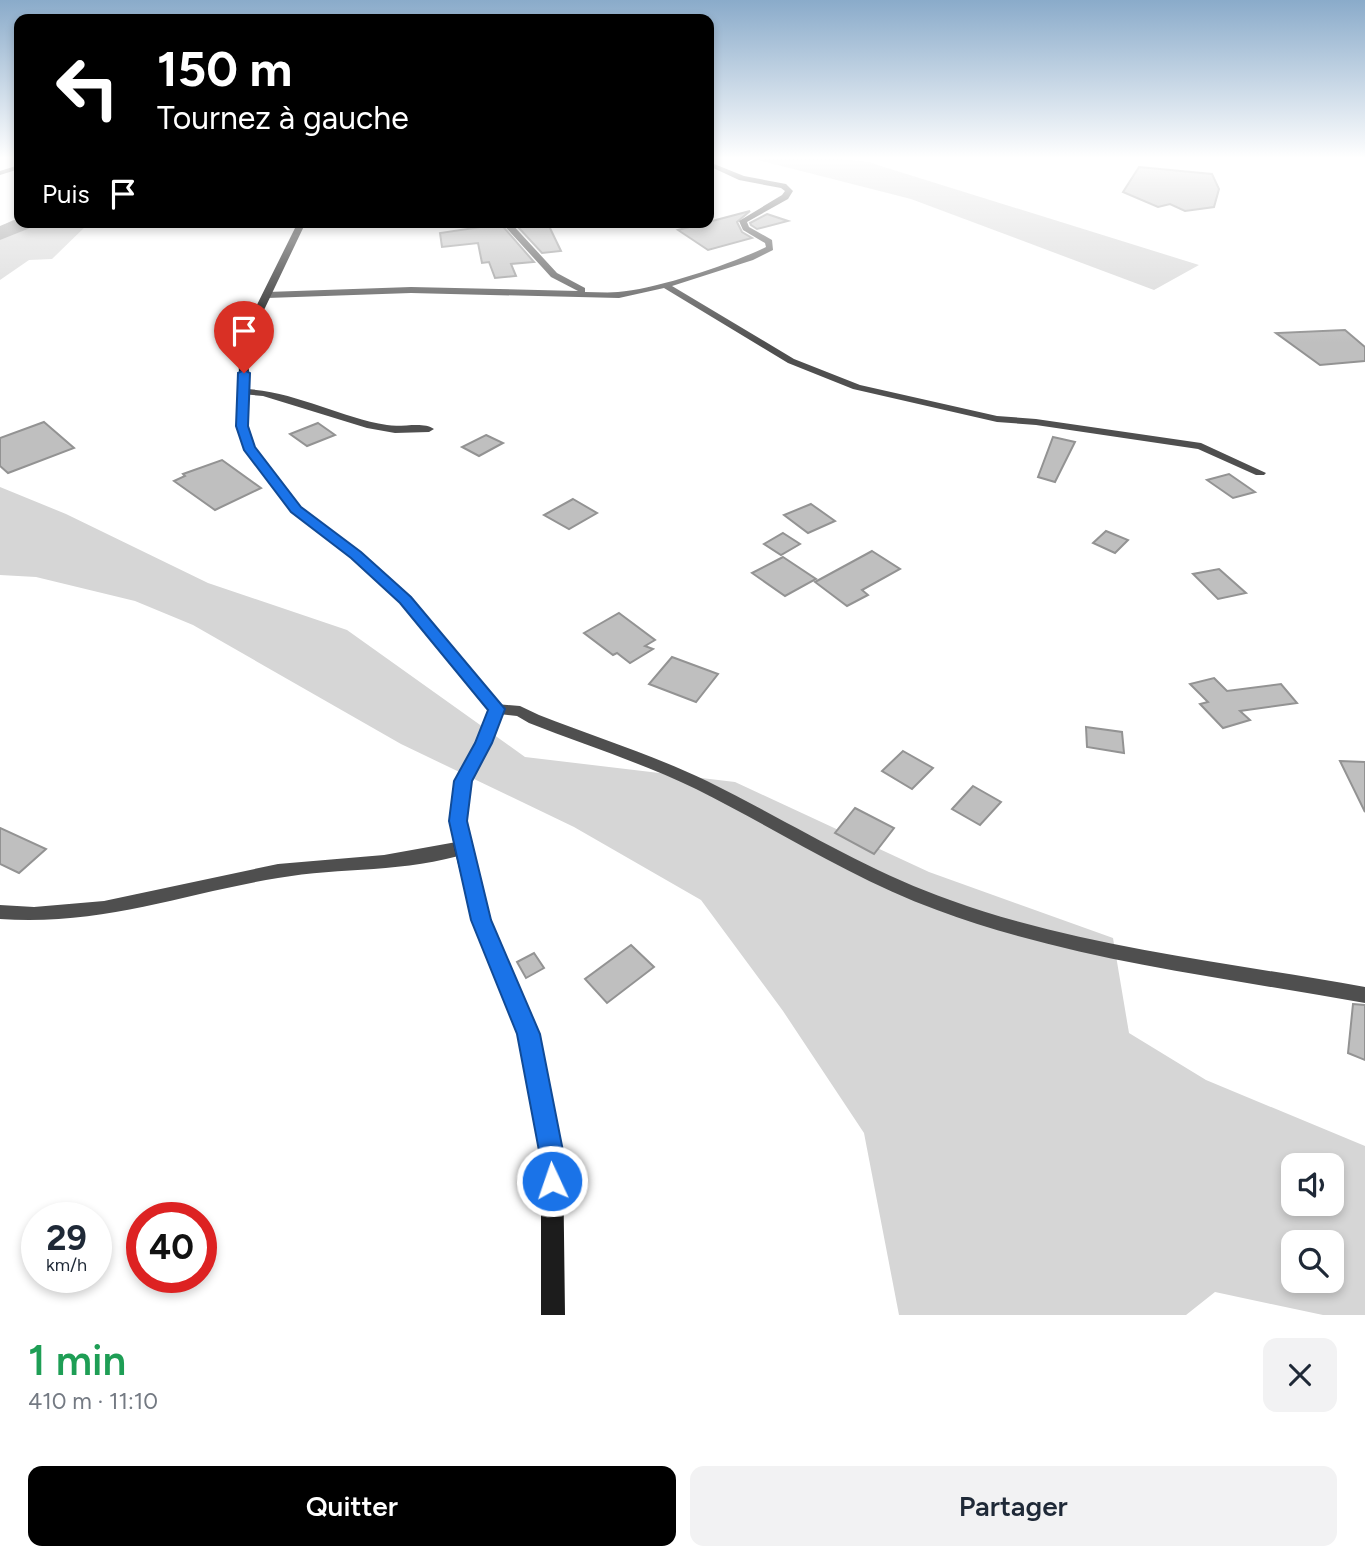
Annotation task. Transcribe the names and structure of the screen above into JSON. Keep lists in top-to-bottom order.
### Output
{
  "page": {
    "turn": ["150 m", "Tournez à gauche"],
    "then": "Puis",
    "speed": "29 km/h",
    "limit": "40",
    "heading": ["1 min", "410 m · 11:10"],
    "buttons": ["Quitter", "Partager"]
  }
}
